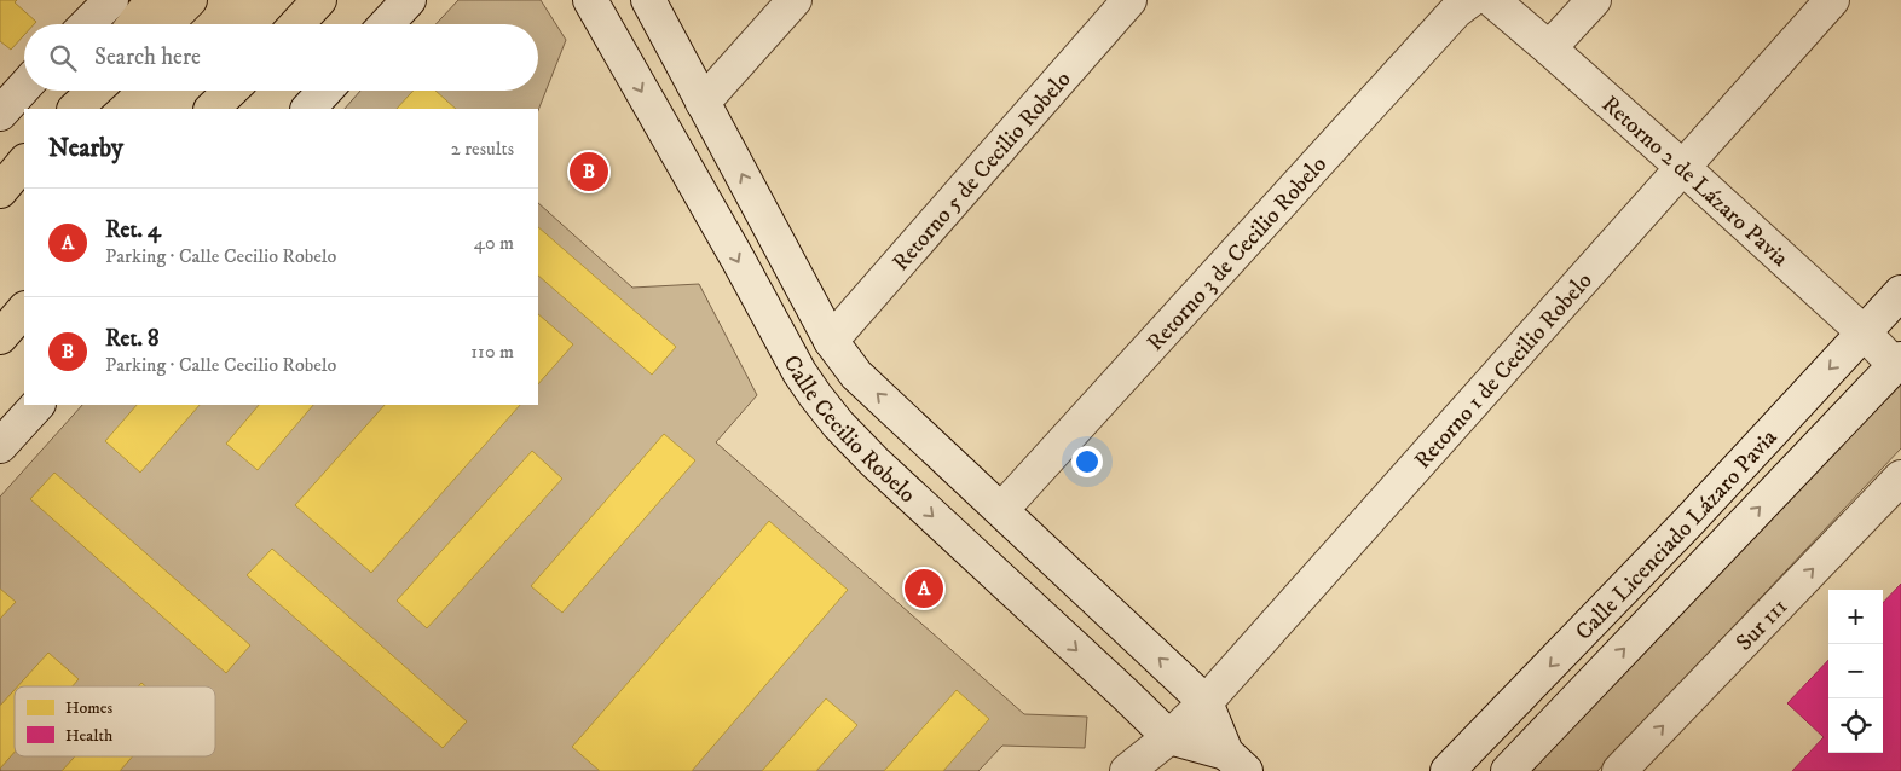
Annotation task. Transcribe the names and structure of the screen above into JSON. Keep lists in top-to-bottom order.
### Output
{
  "streets": {
    "street": [
      "Retorno 5 de Cecilio Robelo",
      "Retorno 2 de Lázaro Pavia",
      "Retorno 3 de Cecilio Robelo",
      "Retorno 1 de Cecilio Robelo",
      "Calle Cecilio Robelo",
      "Calle Licenciado Lázaro Pavia",
      "Sur 111"
    ]
  },
  "crossings": [
    ["Retorno 5 de Cecilio Robelo", "Calle Cecilio Robelo"],
    ["Retorno 2 de Lázaro Pavia", "Retorno 1 de Cecilio Robelo"],
    ["Retorno 2 de Lázaro Pavia", "Calle Licenciado Lázaro Pavia"],
    ["Retorno 3 de Cecilio Robelo", "Calle Cecilio Robelo"],
    ["Retorno 1 de Cecilio Robelo", "Calle Cecilio Robelo"]
  ],
  "one_way": ["Sur 111"],
  "legend": ["Homes", "Health"],
  "page": {
    "search": "Search here",
    "heading": ["Nearby", "2 results"],
    "pins": ["B", "A"],
    "list": [
      {
        "mark": "A",
        "name": "Ret. 4",
        "note": "Parking · Calle Cecilio Robelo",
        "value": "40 m"
      },
      {
        "mark": "B",
        "name": "Ret. 8",
        "note": "Parking · Calle Cecilio Robelo",
        "value": "110 m"
      }
    ],
    "map_buttons": ["+", "−"]
  }
}
